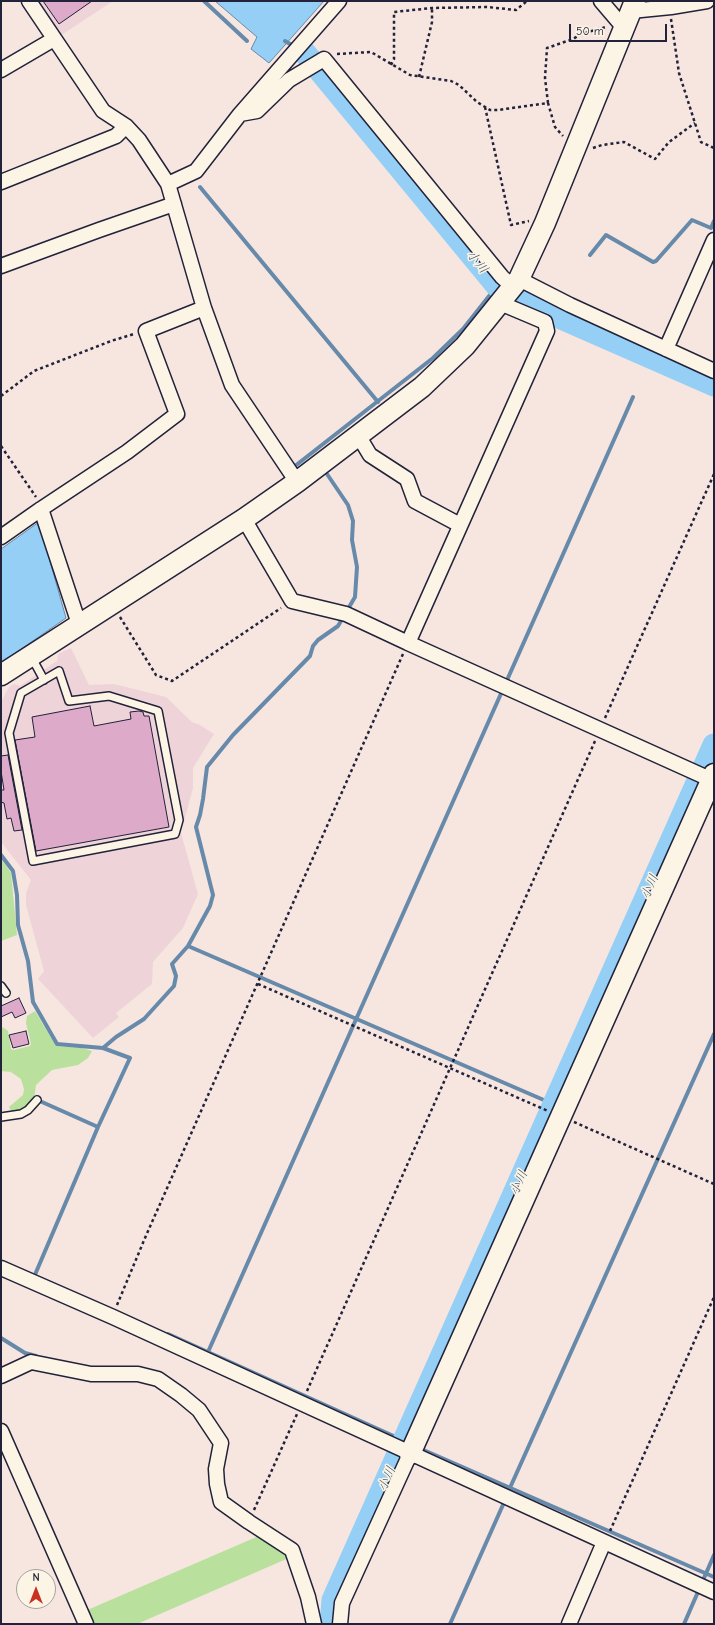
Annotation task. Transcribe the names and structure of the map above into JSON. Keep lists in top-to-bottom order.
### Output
{
  "water": ["小川"],
  "scale_bar": "50 m",
  "north": "top"
}
